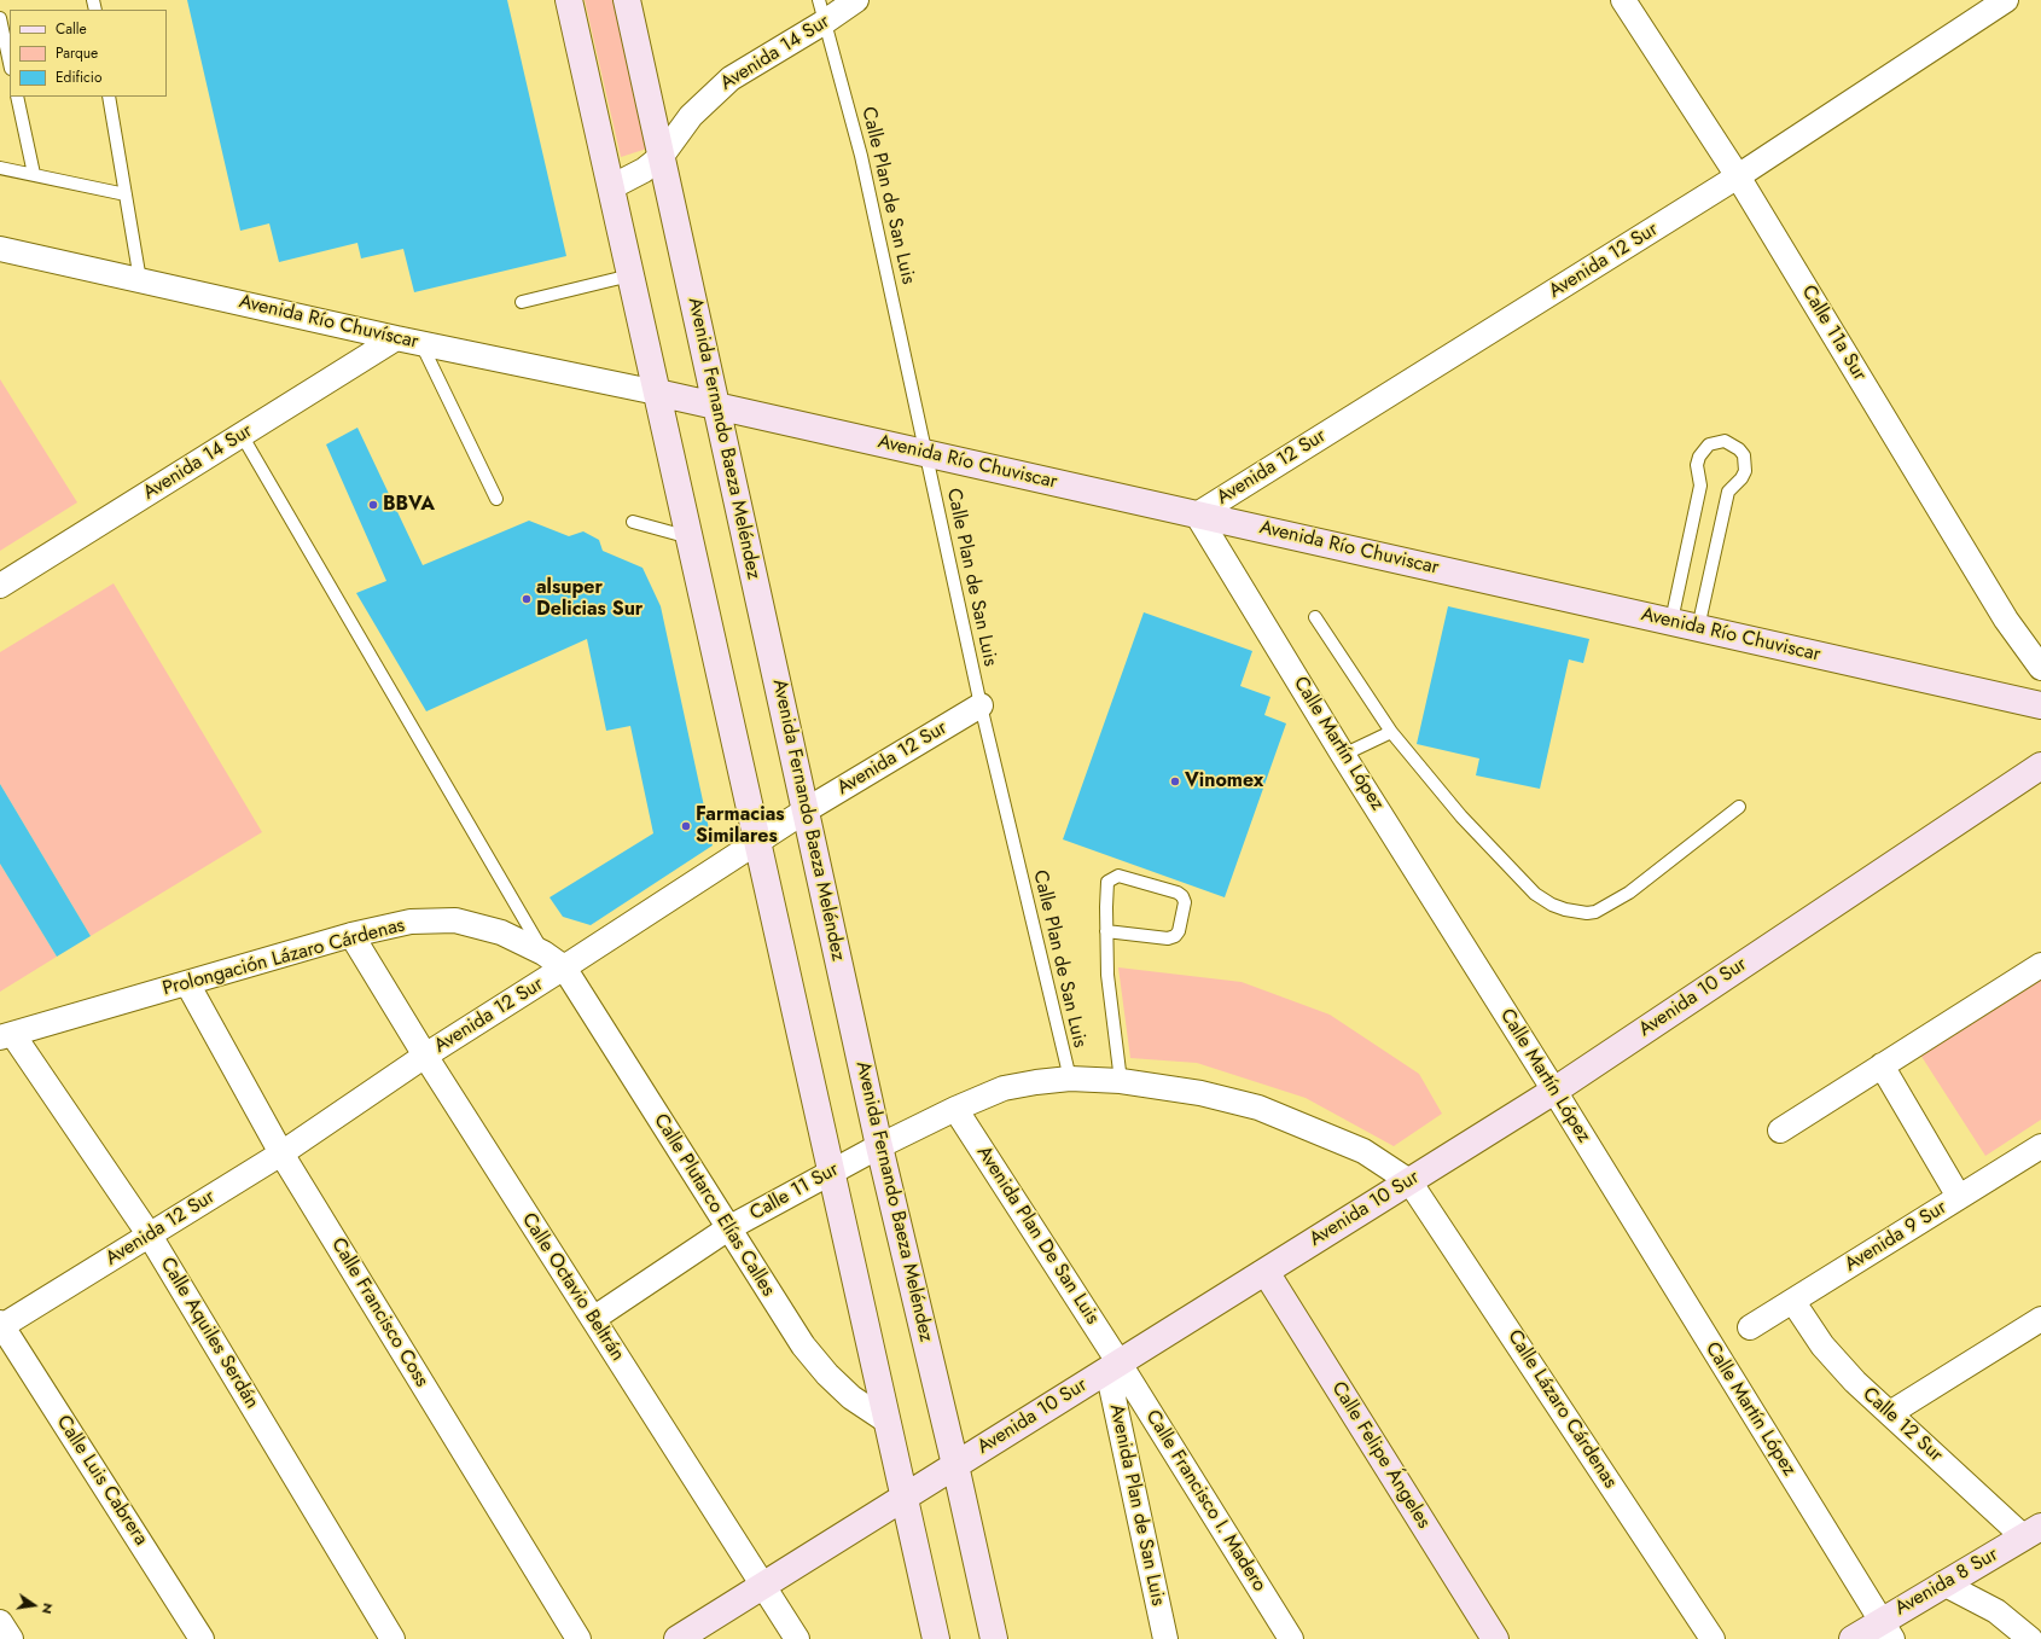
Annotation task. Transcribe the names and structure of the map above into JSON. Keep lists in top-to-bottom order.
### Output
{
  "streets": {
    "main road": [
      "Avenida Fernando Baeza Meléndez",
      "Avenida Río Chuviscar",
      "Avenida 10 Sur",
      "Calle Felipe Ángeles",
      "Avenida 8 Sur"
    ],
    "street": [
      "Avenida 14 Sur",
      "Avenida 12 Sur",
      "Avenida Río Chuvíscar",
      "Calle 11a Sur",
      "Calle Martín López",
      "Prolongación Lázaro Cárdenas",
      "Calle 11 Sur",
      "Calle Plutarco Elías Calles",
      "Avenida Plan De San Luis",
      "Avenida 9 Sur",
      "Calle Octavio Beltrán",
      "Calle Francisco Coss",
      "Calle Aquiles Serdán",
      "Calle Lázaro Cárdenas",
      "Calle 12 Sur",
      "Calle Luis Cabrera",
      "Calle Francisco I. Madero",
      "Avenida Plan de San Luis"
    ],
    "lane": ["Calle Plan de San Luis"]
  },
  "crossings": [
    ["Avenida 14 Sur", "Calle Plan de San Luis"],
    ["Avenida 14 Sur", "Avenida Río Chuvíscar"],
    ["Avenida 14 Sur", "Avenida Fernando Baeza Meléndez"],
    ["Calle Plan de San Luis", "Avenida 12 Sur"],
    ["Calle Plan de San Luis", "Avenida Río Chuviscar"],
    ["Avenida 12 Sur", "Calle 11a Sur"],
    ["Avenida 12 Sur", "Avenida Fernando Baeza Meléndez"],
    ["Avenida 12 Sur", "Avenida Río Chuviscar"],
    ["Avenida 12 Sur", "Calle Martín López"],
    ["Avenida 12 Sur", "Prolongación Lázaro Cárdenas"],
    ["Avenida 12 Sur", "Calle Plutarco Elías Calles"],
    ["Avenida 12 Sur", "Calle Octavio Beltrán"],
    ["Avenida 12 Sur", "Calle Francisco Coss"],
    ["Avenida 12 Sur", "Calle Aquiles Serdán"],
    ["Avenida 12 Sur", "Calle Luis Cabrera"],
    ["Avenida Río Chuvíscar", "Avenida Río Chuviscar"],
    ["Avenida Fernando Baeza Meléndez", "Avenida Río Chuviscar"],
    ["Avenida Fernando Baeza Meléndez", "Avenida 10 Sur"],
    ["Avenida Fernando Baeza Meléndez", "Calle 11 Sur"],
    ["Avenida Río Chuviscar", "Calle Martín López"],
    ["Calle Martín López", "Avenida 10 Sur"],
    ["Calle Martín López", "Avenida 8 Sur"],
    ["Prolongación Lázaro Cárdenas", "Calle Plutarco Elías Calles"],
    ["Prolongación Lázaro Cárdenas", "Calle Octavio Beltrán"],
    ["Prolongación Lázaro Cárdenas", "Calle Francisco Coss"],
    ["Prolongación Lázaro Cárdenas", "Calle Aquiles Serdán"],
    ["Avenida 10 Sur", "Avenida Plan De San Luis"],
    ["Avenida 10 Sur", "Calle Octavio Beltrán"],
    ["Avenida 10 Sur", "Calle Lázaro Cárdenas"],
    ["Avenida 10 Sur", "Calle Felipe Ángeles"],
    ["Avenida 10 Sur", "Calle Francisco I. Madero"],
    ["Avenida 10 Sur", "Avenida Plan de San Luis"],
    ["Calle 11 Sur", "Calle Plutarco Elías Calles"],
    ["Calle 11 Sur", "Avenida Plan De San Luis"],
    ["Calle 11 Sur", "Calle Octavio Beltrán"],
    ["Avenida Plan De San Luis", "Calle Francisco I. Madero"],
    ["Avenida Plan De San Luis", "Avenida Plan de San Luis"],
    ["Avenida 9 Sur", "Calle 12 Sur"],
    ["Calle 12 Sur", "Avenida 8 Sur"],
    ["Calle Francisco I. Madero", "Avenida Plan de San Luis"]
  ],
  "places": [
    "BBVA",
    "alsuper Delicias Sur",
    "Vinomex",
    "Farmacias Similares"
  ],
  "legend": ["Calle", "Parque", "Edificio"],
  "north": "right"
}
